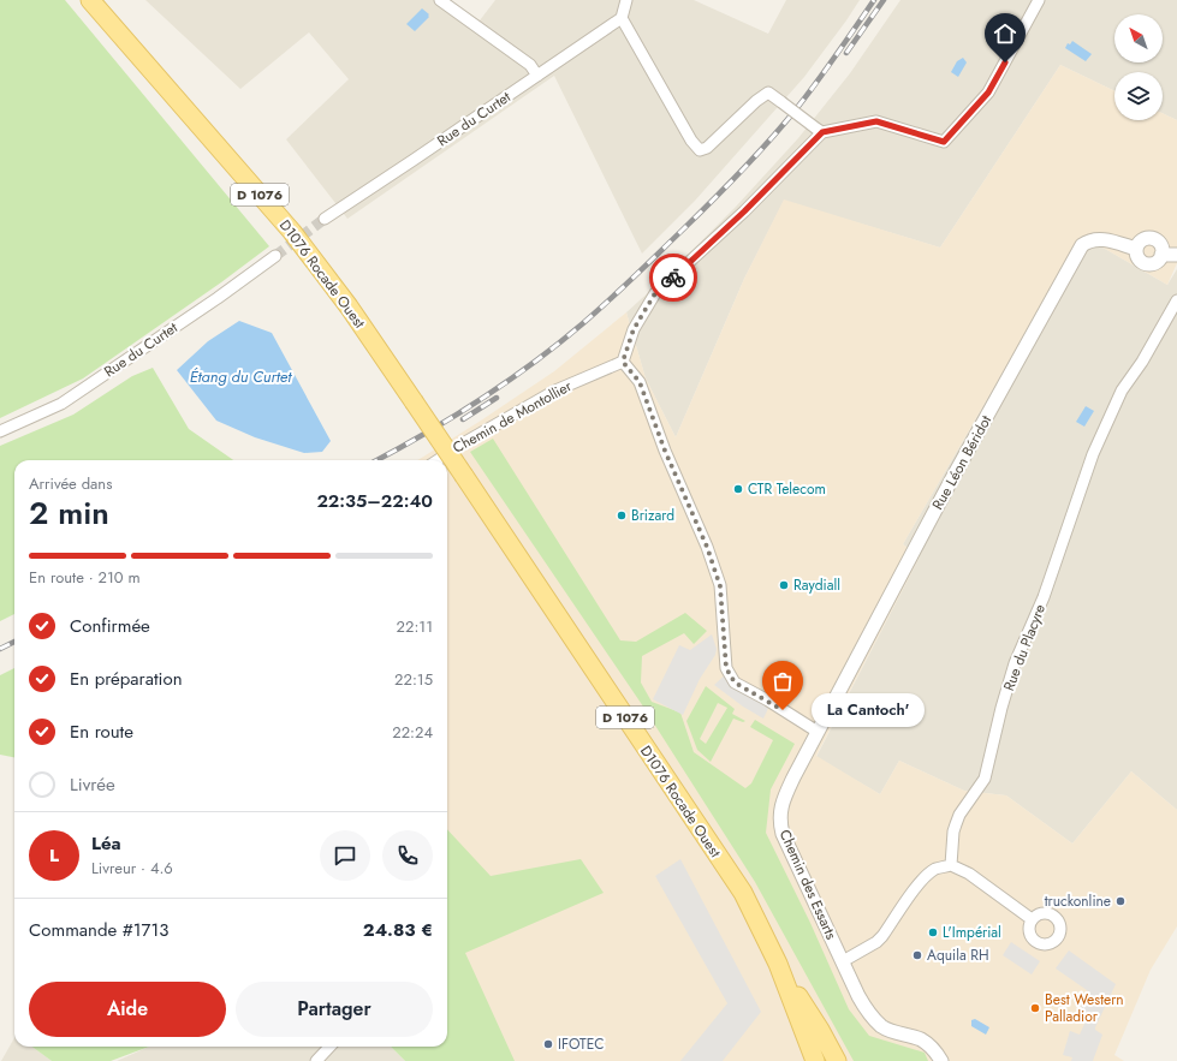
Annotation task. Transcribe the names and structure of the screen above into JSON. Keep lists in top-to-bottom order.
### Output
{
  "streets": {
    "main road": ["D 1076", "D1076 Rocade Ouest"],
    "street": [
      "Rue du Curtet",
      "Chemin de Montollier",
      "Rue Léon Béridot",
      "Rue du Placyre",
      "Chemin des Essarts"
    ]
  },
  "crossings": [
    ["D 1076", "D1076 Rocade Ouest"],
    ["Rue Léon Béridot", "Chemin des Essarts"]
  ],
  "water": ["Étang du Curtet"],
  "places": [
    "CTR Telecom",
    "Brizard",
    "Raydiall",
    "La Cantoch'",
    "truckonline",
    "L'Impérial",
    "Aquila RH",
    "Best Western Palladior",
    "IFOTEC"
  ],
  "north": "top left",
  "page": {
    "heading": ["2 min", "Arrivée dans", "22:35–22:40"],
    "panel": [
      "Léa",
      "Livreur · 4.6",
      "Commande #1713",
      "24.83 €"
    ],
    "bar": "En route · 210 m",
    "list": [
      ["Confirmée", "22:11"],
      ["En préparation", "22:15"],
      ["En route", "22:24"],
      "Livrée"
    ],
    "bubble": "La Cantoch'",
    "round": "L",
    "buttons": ["Aide", "Partager"]
  }
}
